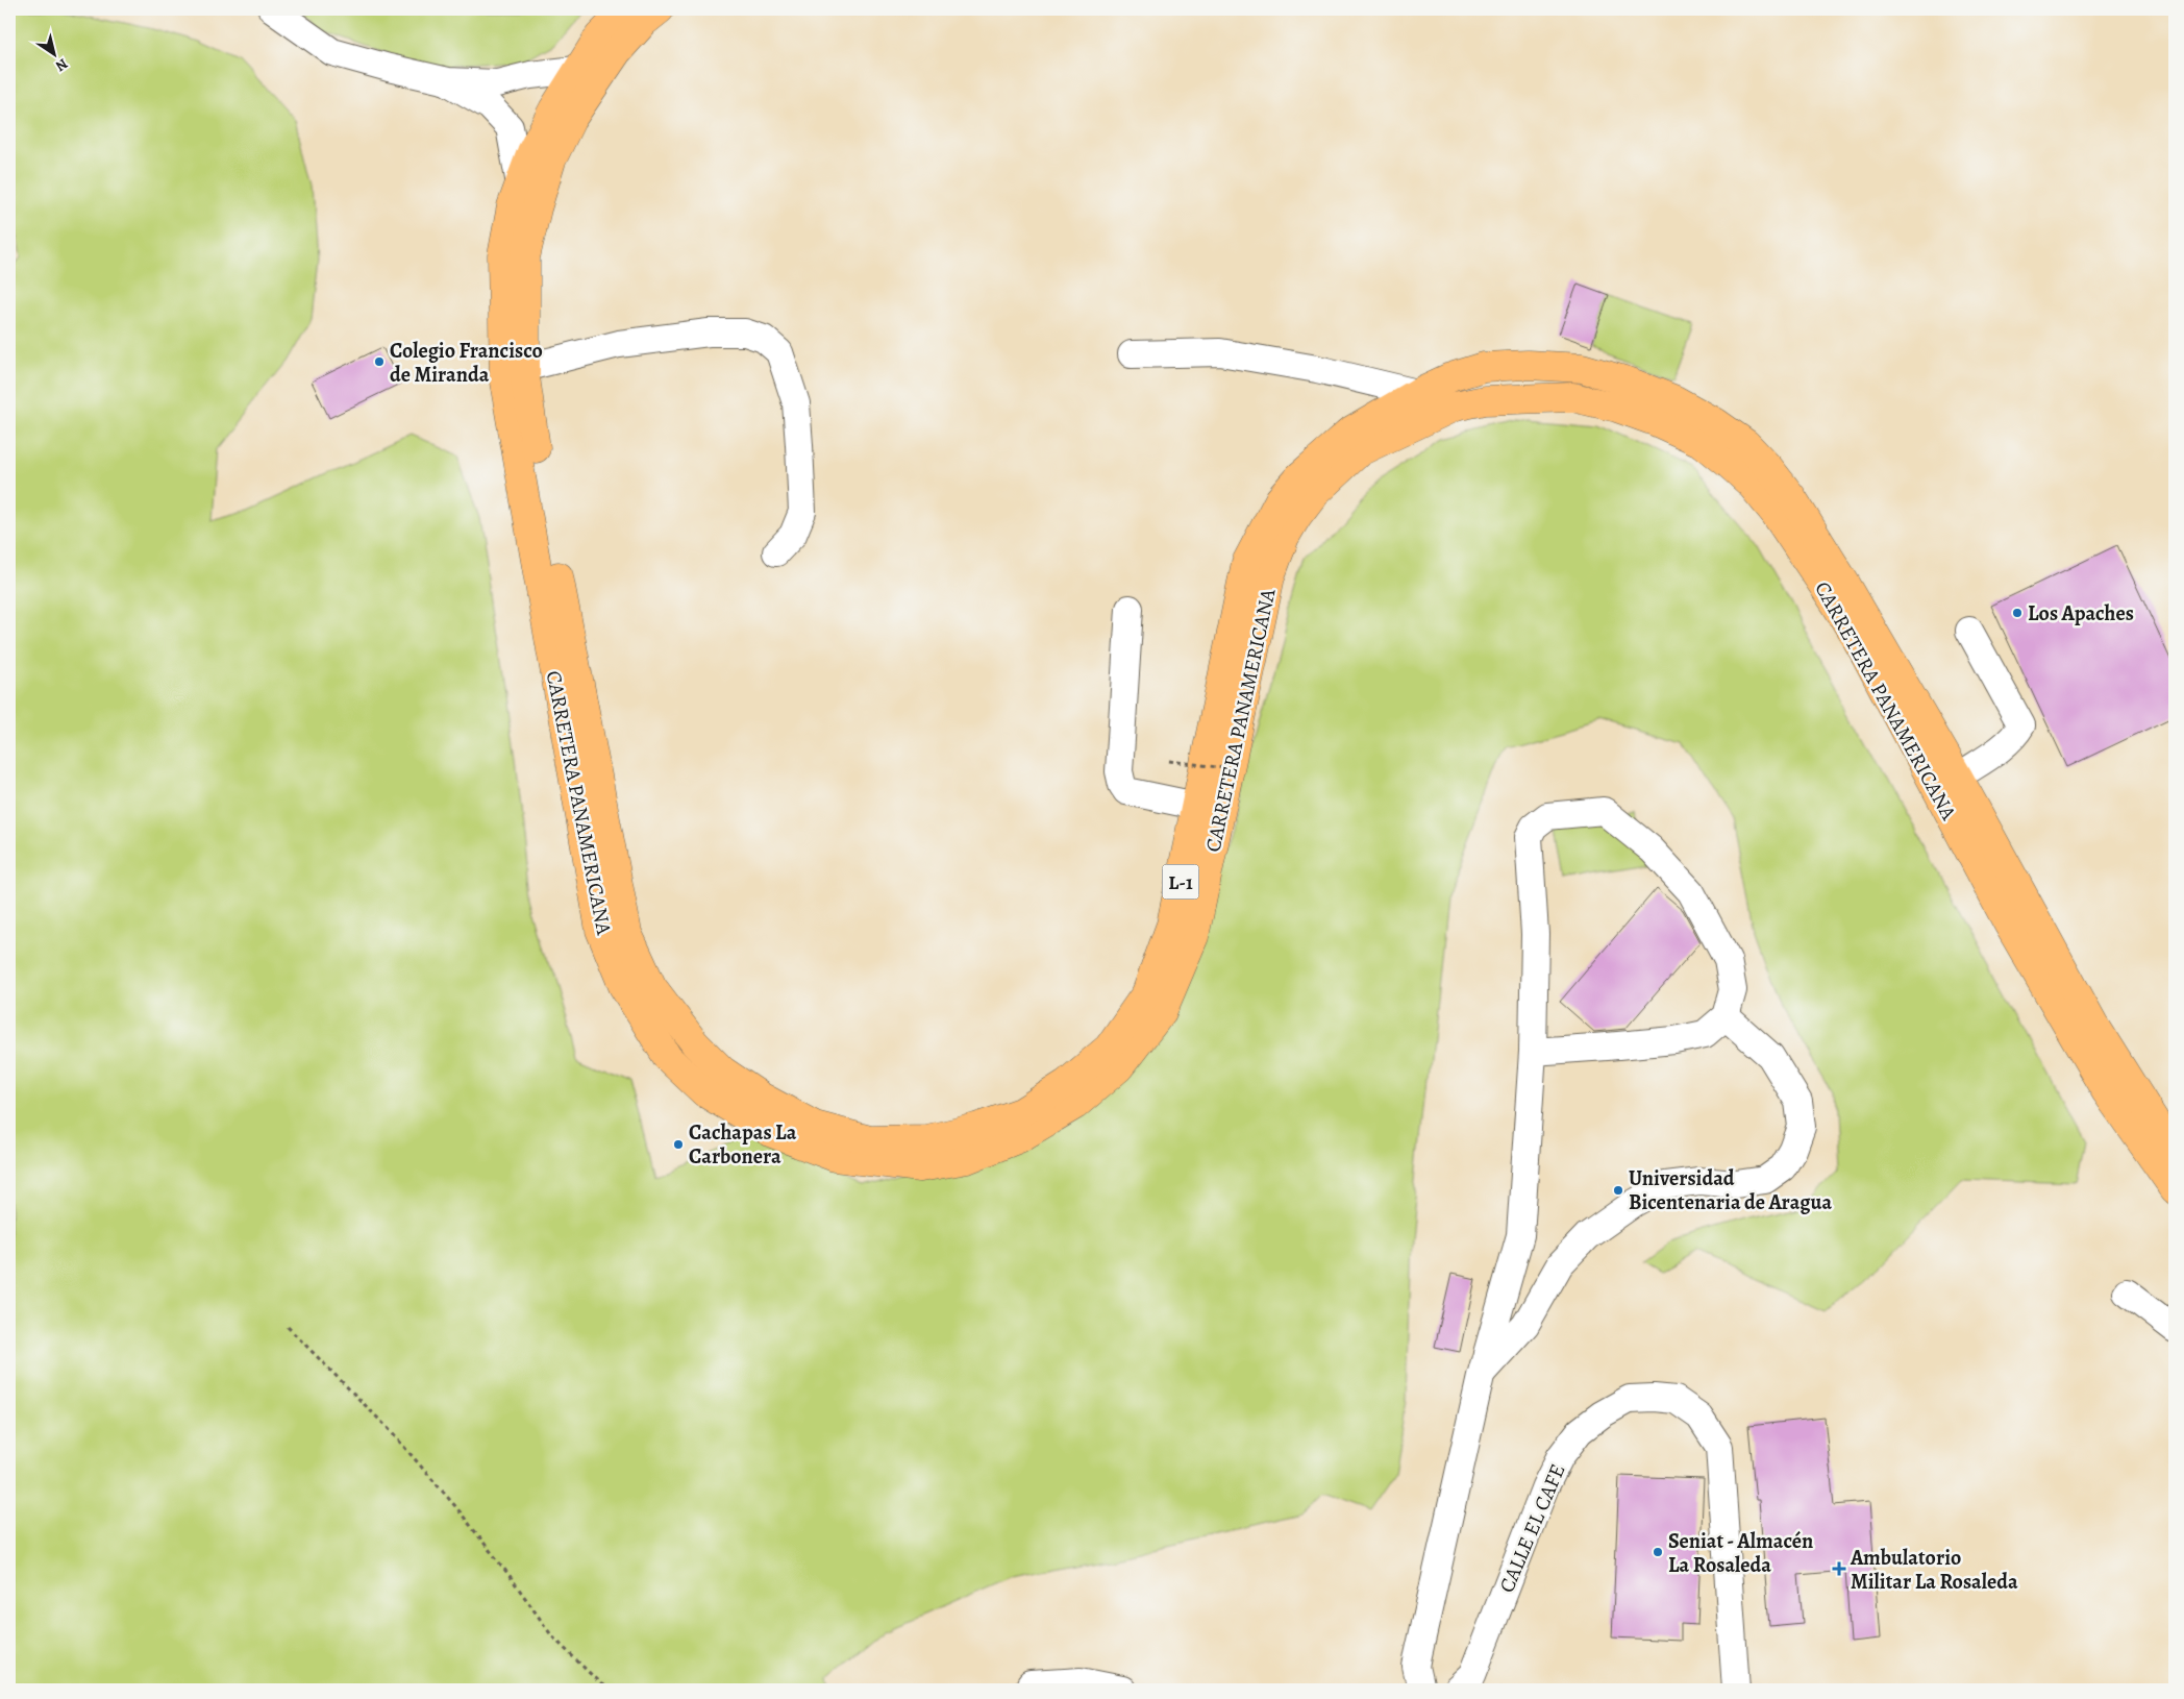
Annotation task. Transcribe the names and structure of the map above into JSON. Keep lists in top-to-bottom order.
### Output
{
  "streets": {
    "main road": ["CARRETERA PANAMERICANA", "L-1"],
    "street": ["CALLE EL CAFE"]
  },
  "places": {
    "other": [
      "Colegio Francisco de Miranda",
      "Los Apaches",
      "Cachapas La Carbonera",
      "Universidad Bicentenaria de Aragua",
      "Seniat - Almacén La Rosaleda"
    ],
    "health": ["Ambulatorio Militar La Rosaleda"]
  },
  "north": "bottom right"
}
